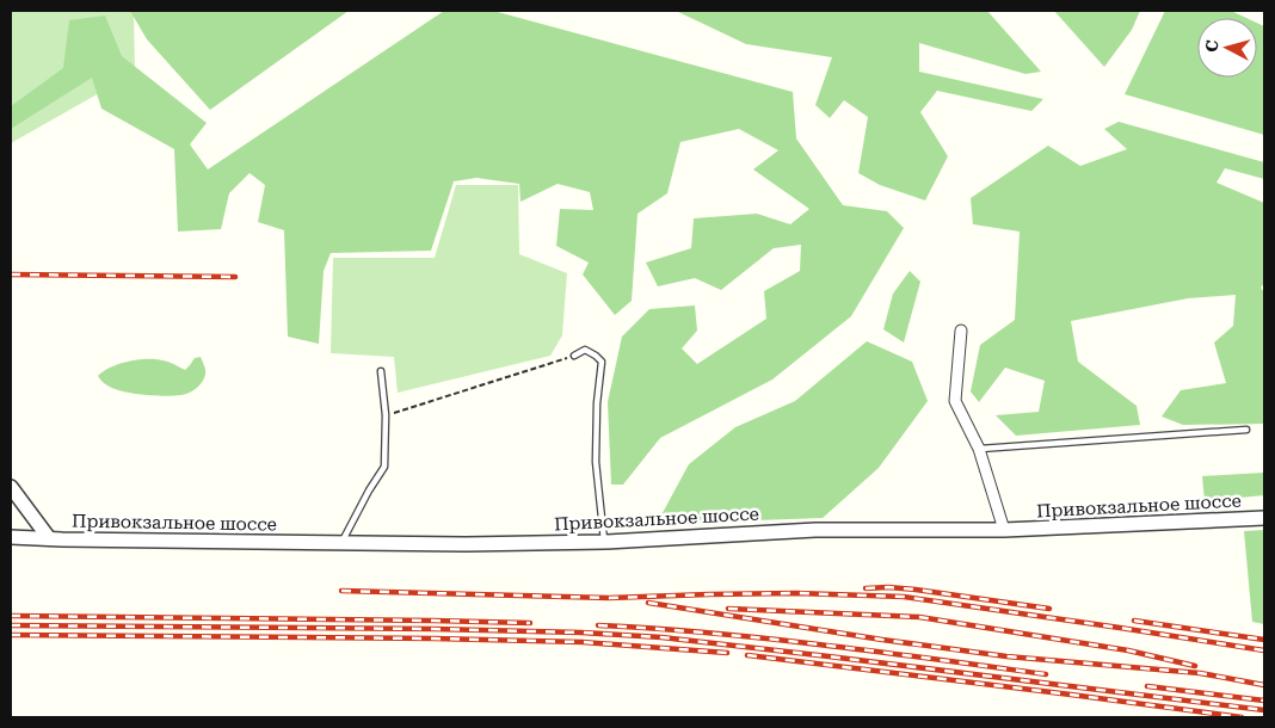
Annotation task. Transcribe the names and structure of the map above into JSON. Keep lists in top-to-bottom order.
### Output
{
  "streets": {
    "street": ["Привокзальное шоссе"]
  },
  "north": "left"
}
